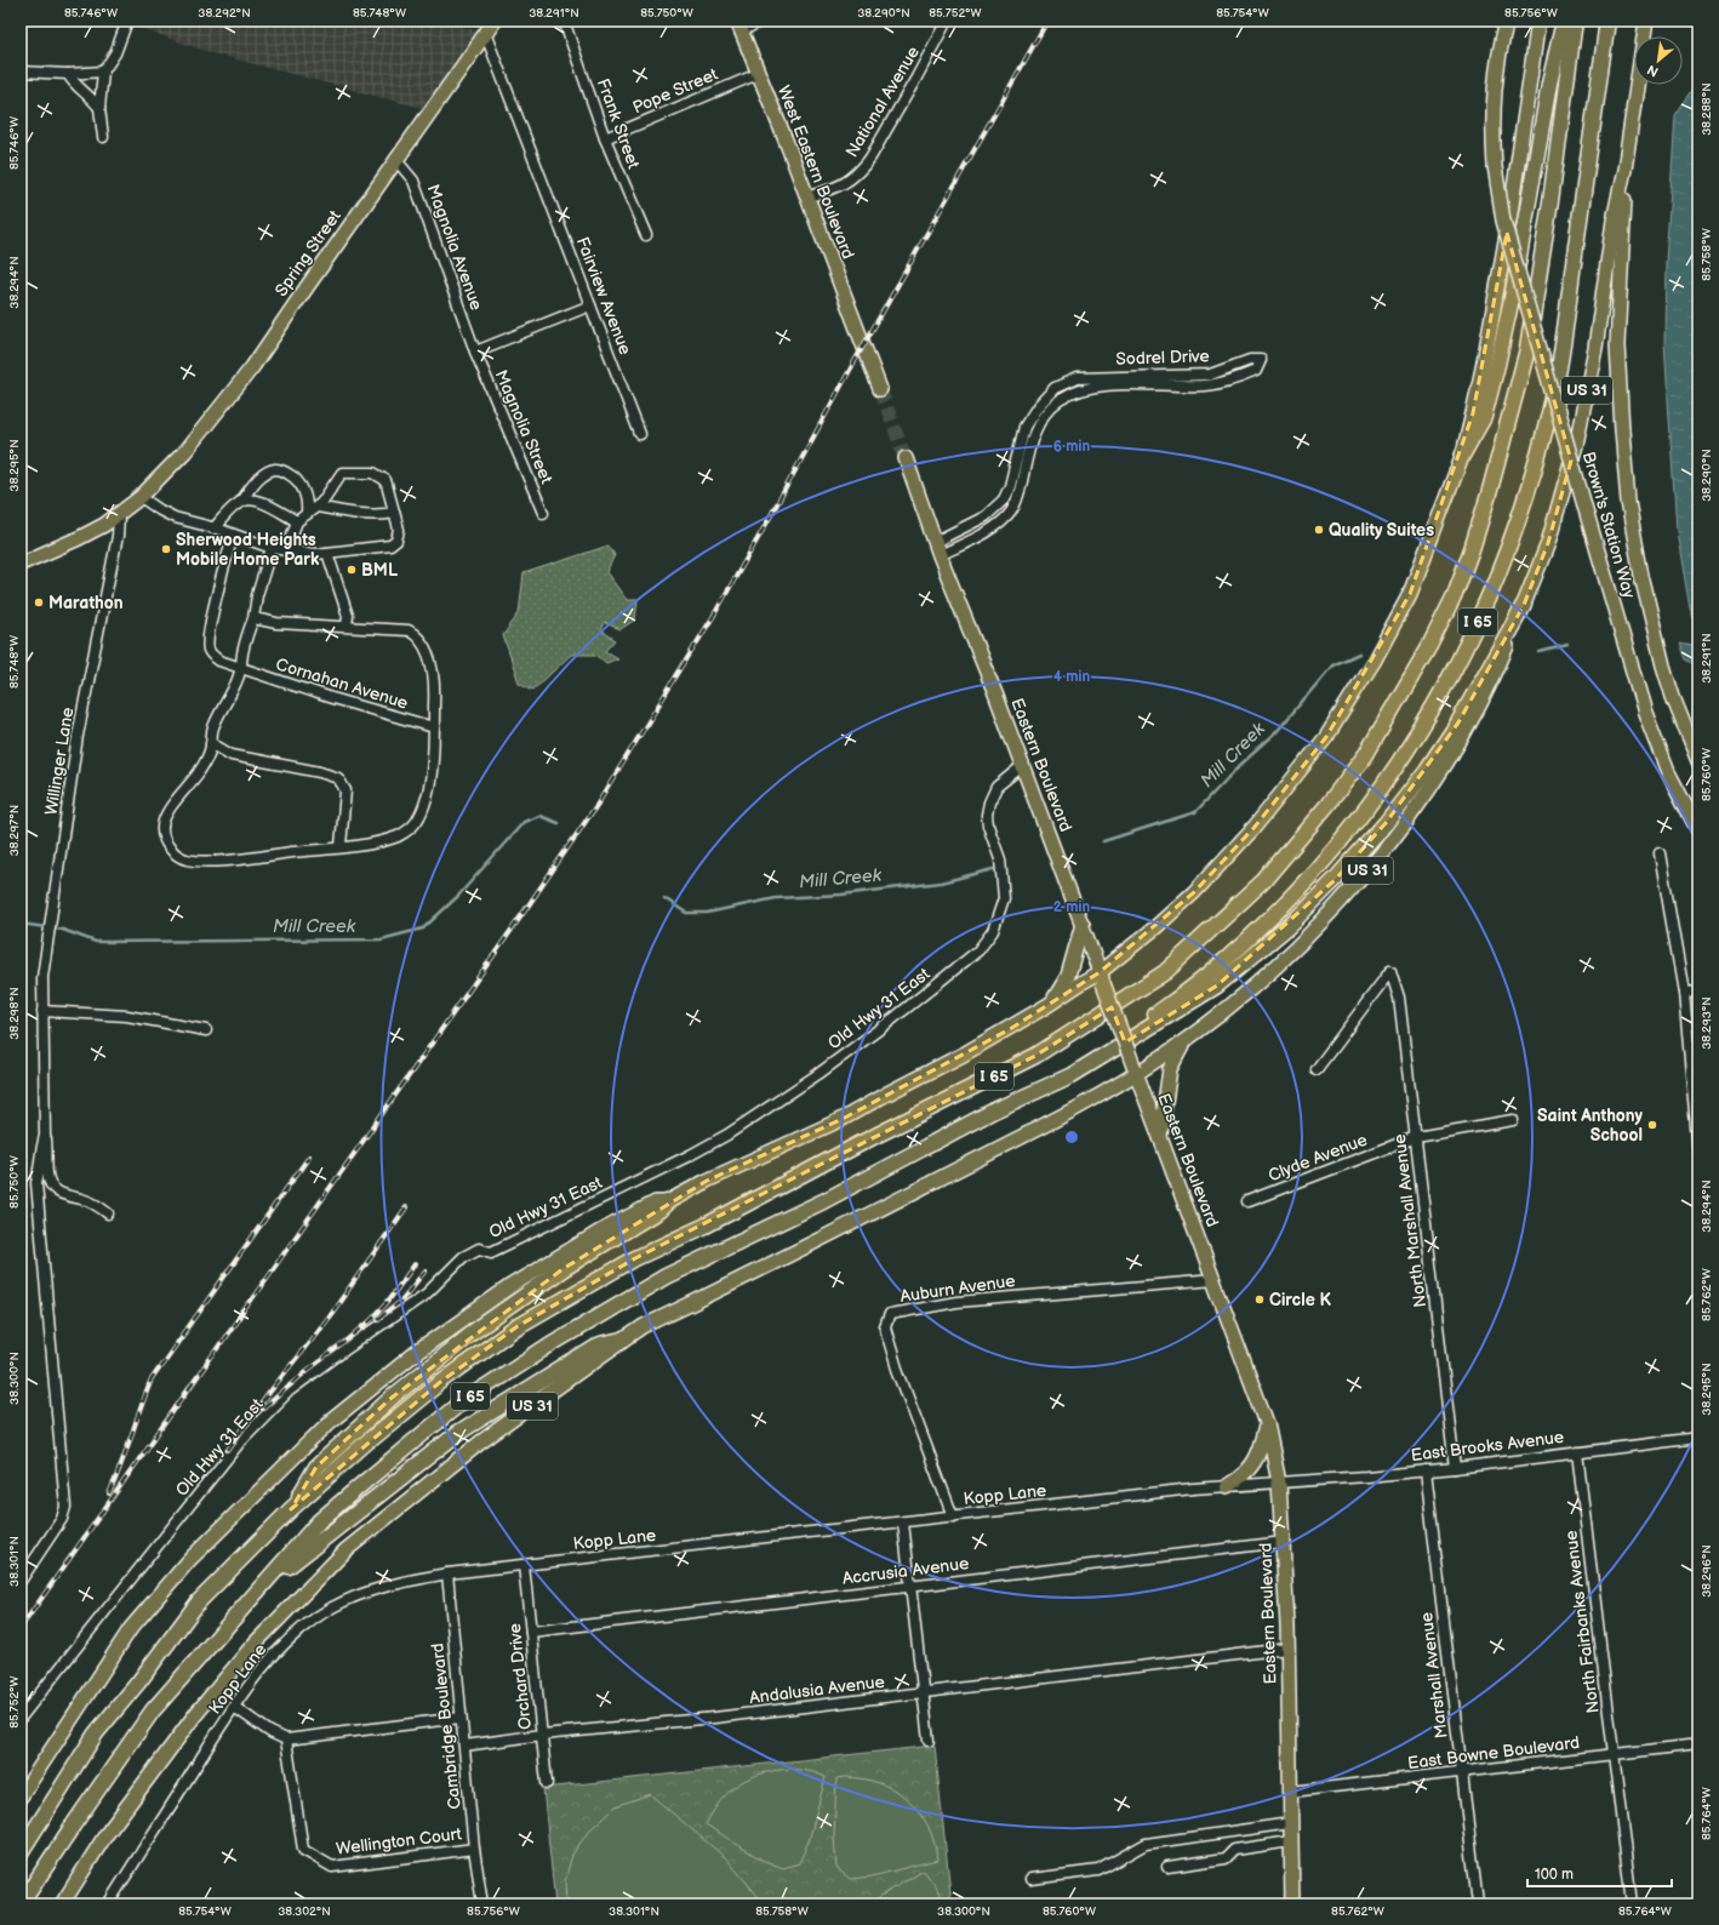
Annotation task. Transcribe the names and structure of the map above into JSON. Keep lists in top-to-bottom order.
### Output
{
  "streets": {
    "highway": ["I 65"],
    "main road": [
      "West Eastern Boulevard",
      "Spring Street",
      "US 31",
      "Brown's Station Way",
      "Eastern Boulevard"
    ],
    "street": [
      "Pope Street",
      "National Avenue",
      "Frank Street",
      "Magnolia Avenue",
      "Fairview Avenue",
      "Sodrel Drive",
      "Magnolia Street",
      "Cornahan Avenue",
      "Willinger Lane",
      "Old Hwy 31 East",
      "Clyde Avenue",
      "North Marshall Avenue",
      "Auburn Avenue",
      "East Brooks Avenue",
      "Kopp Lane",
      "Accrusia Avenue",
      "North Fairbanks Avenue",
      "Marshall Avenue",
      "Orchard Drive",
      "Andalusia Avenue",
      "Cambridge Boulevard",
      "East Bowne Boulevard",
      "Wellington Court"
    ]
  },
  "crossings": [
    ["Pope Street", "Frank Street"],
    ["Pope Street", "West Eastern Boulevard"],
    ["National Avenue", "West Eastern Boulevard"],
    ["Magnolia Avenue", "Spring Street"],
    ["Magnolia Avenue", "Magnolia Street"],
    ["Spring Street", "Fairview Avenue"],
    ["Spring Street", "Willinger Lane"],
    ["Sodrel Drive", "Eastern Boulevard"],
    ["US 31", "Brown's Station Way"],
    ["US 31", "Eastern Boulevard"],
    ["Eastern Boulevard", "Old Hwy 31 East"],
    ["Eastern Boulevard", "Auburn Avenue"],
    ["Eastern Boulevard", "East Brooks Avenue"],
    ["Eastern Boulevard", "Kopp Lane"],
    ["Eastern Boulevard", "Accrusia Avenue"],
    ["Eastern Boulevard", "Andalusia Avenue"],
    ["Eastern Boulevard", "East Bowne Boulevard"],
    ["Clyde Avenue", "North Marshall Avenue"],
    ["North Marshall Avenue", "East Brooks Avenue"],
    ["Auburn Avenue", "Kopp Lane"],
    ["East Brooks Avenue", "Kopp Lane"],
    ["East Brooks Avenue", "North Fairbanks Avenue"],
    ["East Brooks Avenue", "Marshall Avenue"],
    ["Kopp Lane", "Orchard Drive"],
    ["Kopp Lane", "Cambridge Boulevard"],
    ["Accrusia Avenue", "Orchard Drive"],
    ["North Fairbanks Avenue", "East Bowne Boulevard"],
    ["Marshall Avenue", "East Bowne Boulevard"],
    ["Orchard Drive", "Andalusia Avenue"],
    ["Andalusia Avenue", "Cambridge Boulevard"],
    ["Cambridge Boulevard", "Wellington Court"]
  ],
  "water": ["Mill Creek"],
  "places": [
    "Quality Suites",
    "Sherwood Heights Mobile Home Park",
    "BML",
    "Marathon",
    "Saint Anthony School",
    "Circle K"
  ],
  "scale_bar": "100 m",
  "north": "bottom left",
  "coordinates": [
    "85.746°W",
    "38.292°N",
    "85.748°W",
    "38.291°N",
    "85.750°W",
    "38.290°N",
    "85.752°W",
    "85.754°W",
    "85.756°W",
    "38.288°N",
    "85.758°W",
    "38.294°N",
    "38.295°N",
    "85.760°W",
    "38.297°N",
    "38.298°N",
    "38.293°N",
    "85.762°W",
    "38.300°N",
    "38.301°N",
    "38.296°N",
    "85.764°W",
    "38.302°N"
  ],
  "rings": ["6 min", "4 min", "2 min"]
}
